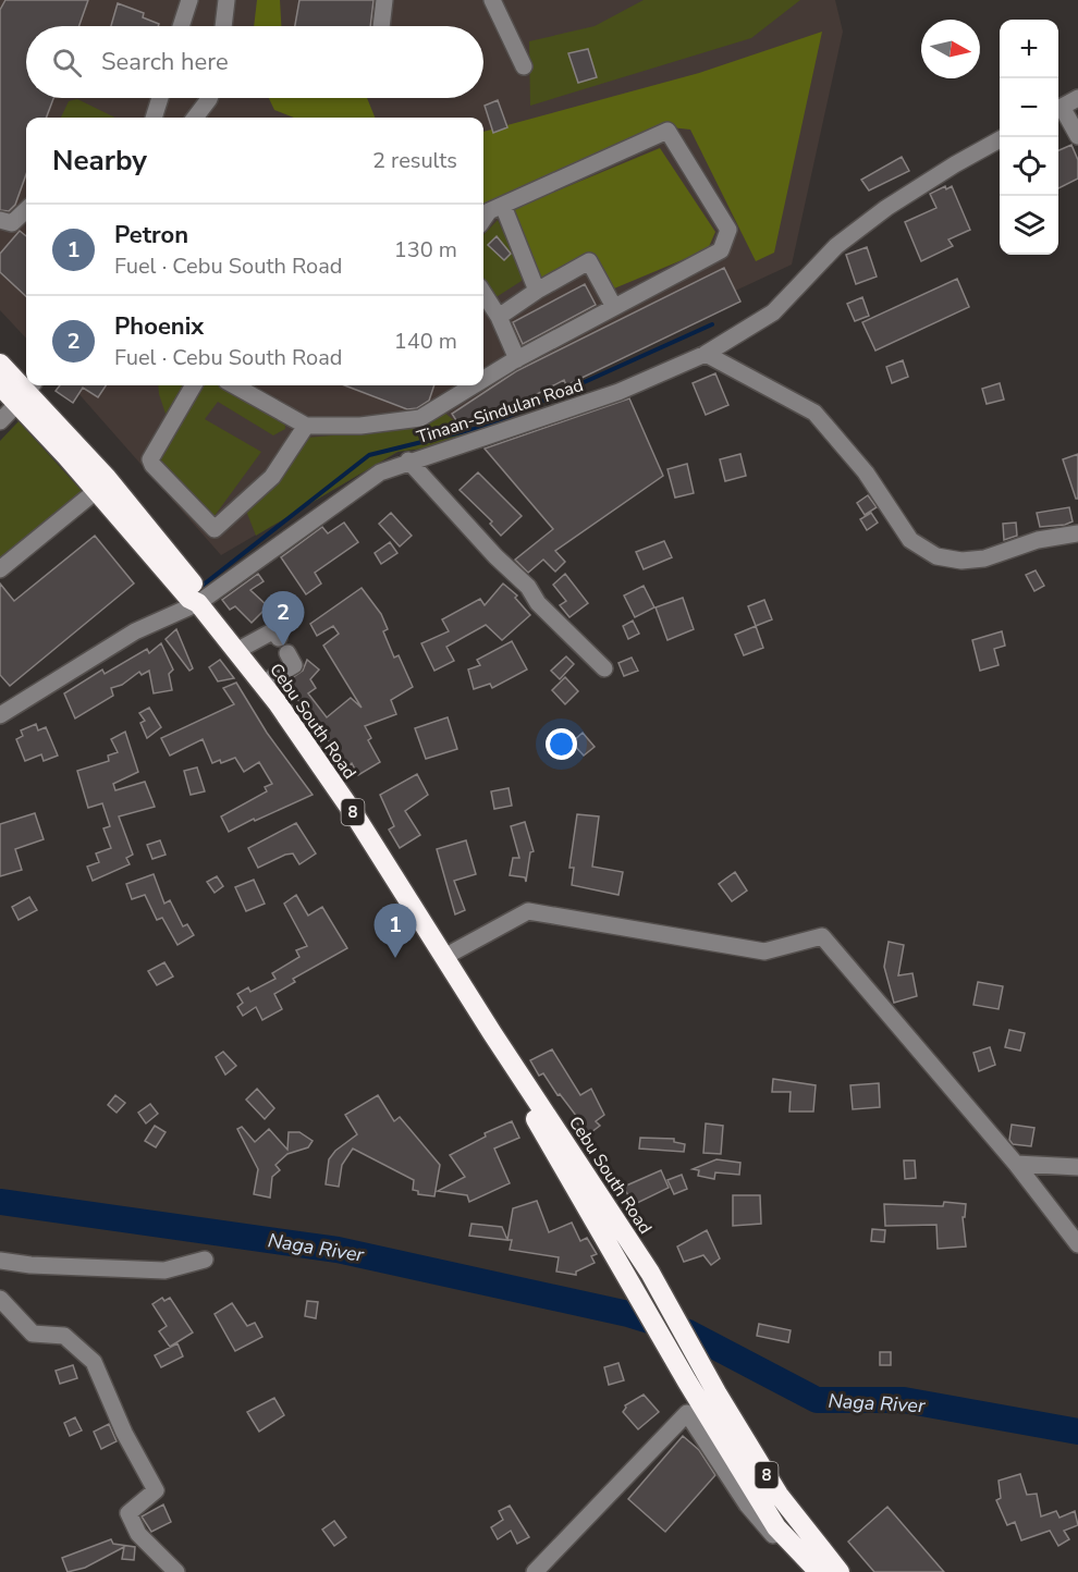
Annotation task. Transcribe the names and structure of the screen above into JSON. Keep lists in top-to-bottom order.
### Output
{
  "streets": {
    "highway": ["Cebu South Road", "8"],
    "street": ["Tinaan-Sindulan Road"]
  },
  "crossings": [
    ["Tinaan-Sindulan Road", "Cebu South Road"]
  ],
  "water": ["Naga River"],
  "north": "right",
  "page": {
    "map_buttons": ["+", "−"],
    "search": "Search here",
    "heading": ["Nearby", "2 results"],
    "list": [
      {
        "mark": "1",
        "name": "Petron",
        "note": "Fuel · Cebu South Road",
        "value": "130 m"
      },
      {
        "mark": "2",
        "name": "Phoenix",
        "note": "Fuel · Cebu South Road",
        "value": "140 m"
      }
    ],
    "pins": ["2", "1"]
  }
}
